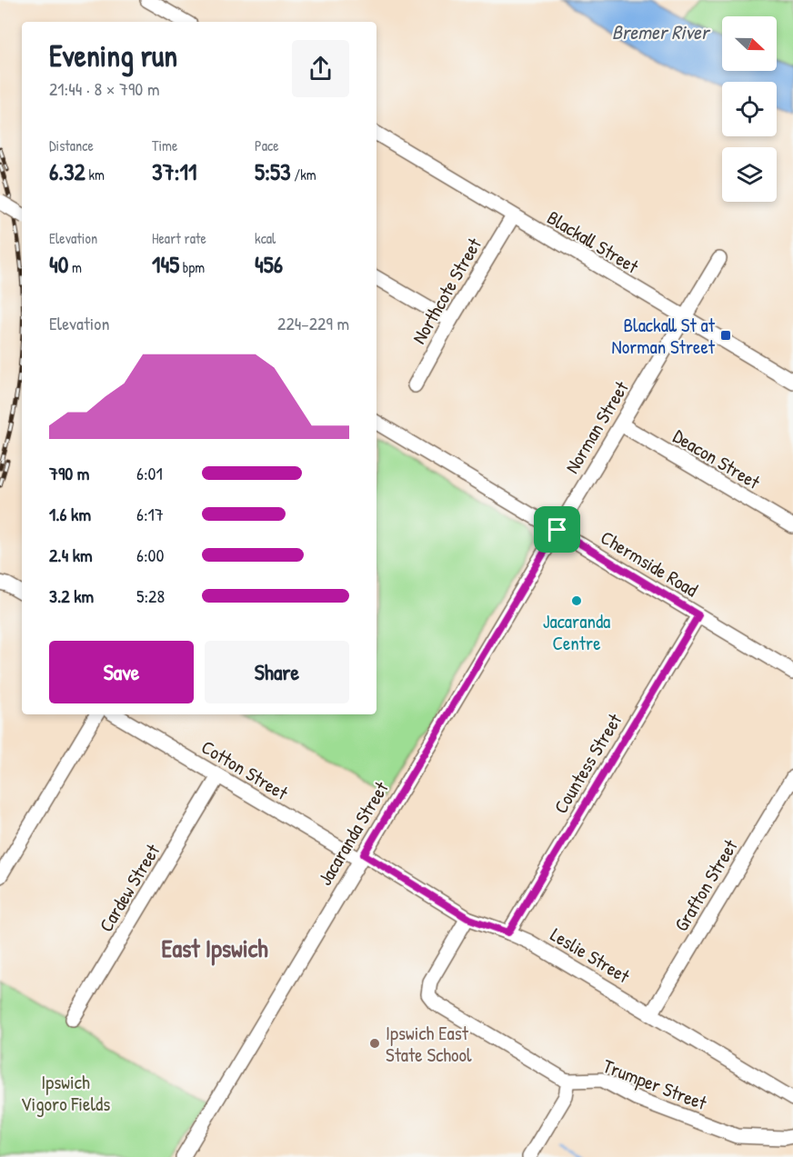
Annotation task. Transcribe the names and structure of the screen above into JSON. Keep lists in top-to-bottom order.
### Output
{
  "streets": {
    "street": [
      "Blackall Street",
      "Northcote Street",
      "Norman Street",
      "Deacon Street",
      "Chermside Road",
      "Countess Street",
      "Cotton Street",
      "Jacaranda Street",
      "Grafton Street",
      "Cardew Street",
      "Leslie Street",
      "Trumper Street"
    ]
  },
  "crossings": [
    ["Blackall Street", "Northcote Street"],
    ["Blackall Street", "Norman Street"],
    ["Norman Street", "Deacon Street"],
    ["Norman Street", "Chermside Road"],
    ["Norman Street", "Jacaranda Street"],
    ["Chermside Road", "Countess Street"],
    ["Chermside Road", "Jacaranda Street"],
    ["Countess Street", "Leslie Street"],
    ["Cotton Street", "Jacaranda Street"],
    ["Cotton Street", "Cardew Street"],
    ["Cotton Street", "Leslie Street"],
    ["Jacaranda Street", "Leslie Street"],
    ["Grafton Street", "Leslie Street"]
  ],
  "districts": ["East Ipswich"],
  "water": ["Bremer River"],
  "parks": ["Ipswich Vigoro Fields"],
  "places": {
    "transit": ["Blackall St at Norman Street"],
    "other": ["Jacaranda Centre", "Ipswich East State School"]
  },
  "north": "right",
  "page": {
    "heading": ["Evening run", "21:44 · 8 × 790 m"],
    "stats": [
      ["Distance", "6.32 km"],
      ["Time", "37:11"],
      ["Pace", "5:53 /km"],
      ["Elevation", "40 m"],
      ["Heart rate", "145 bpm"],
      ["kcal", "456"]
    ],
    "chart": ["Elevation", "224–229 m"],
    "list": [
      {
        "name": "790 m",
        "note": "6:01"
      },
      {
        "name": "1.6 km",
        "note": "6:17"
      },
      {
        "name": "2.4 km",
        "note": "6:00"
      },
      {
        "name": "3.2 km",
        "note": "5:28"
      }
    ],
    "buttons": ["Save", "Share"]
  }
}
